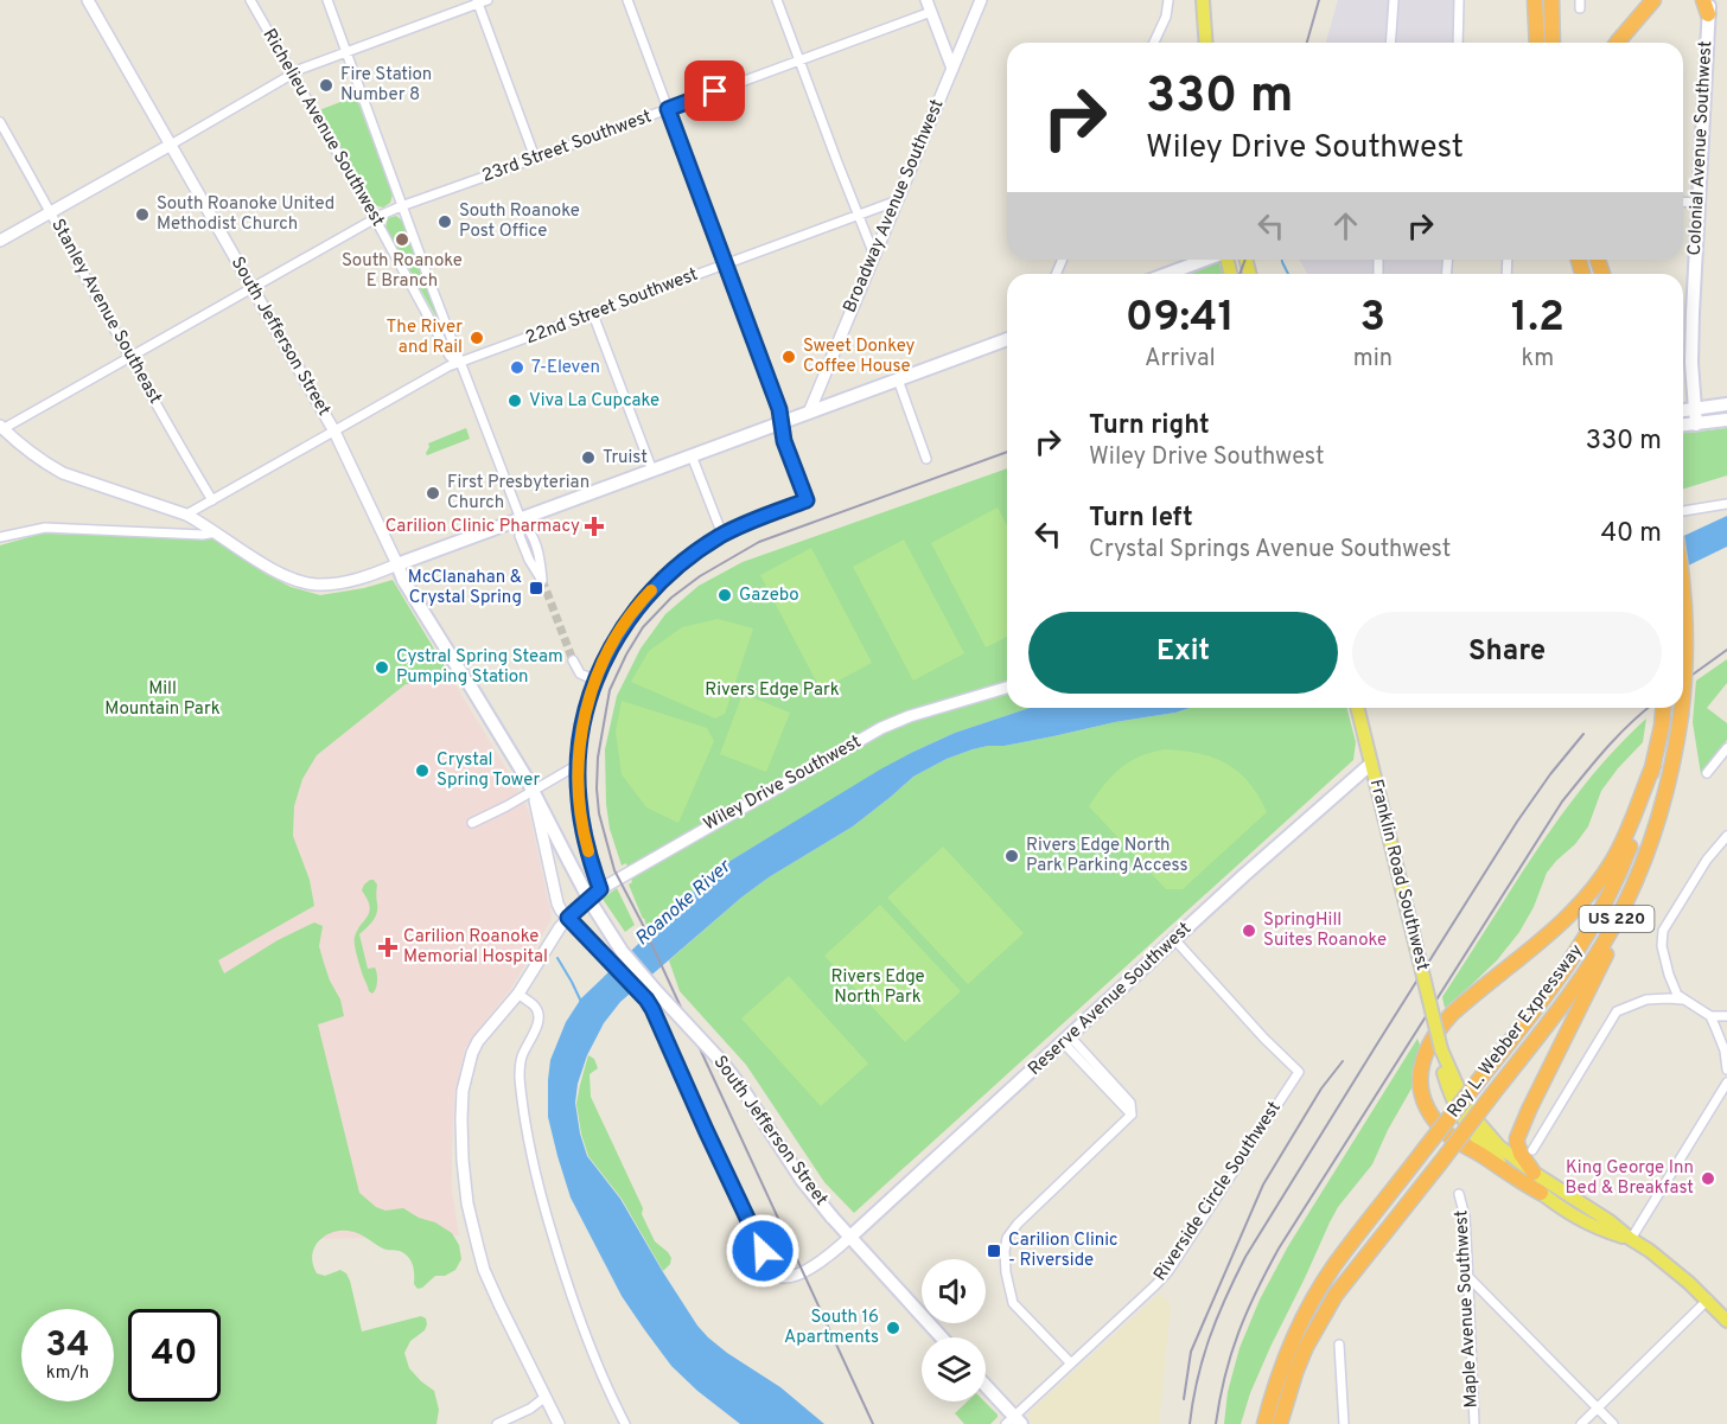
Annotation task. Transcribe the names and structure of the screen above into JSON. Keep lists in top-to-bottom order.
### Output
{
  "streets": {
    "highway": ["US 220", "Roy L. Webber Expressway"],
    "main road": [
      "Colonial Avenue Southwest",
      "South Jefferson Street",
      "Franklin Road Southwest",
      "Reserve Avenue Southwest"
    ],
    "street": [
      "Richelieu Avenue Southwest",
      "23rd Street Southwest",
      "Broadway Avenue Southwest",
      "22nd Street Southwest",
      "Stanley Avenue Southeast",
      "Wiley Drive Southwest",
      "Riverside Circle Southwest",
      "Maple Avenue Southwest"
    ]
  },
  "crossings": [
    ["Richelieu Avenue Southwest", "23rd Street Southwest"],
    ["Richelieu Avenue Southwest", "22nd Street Southwest"],
    ["23rd Street Southwest", "Stanley Avenue Southeast"],
    ["23rd Street Southwest", "South Jefferson Street"],
    ["Broadway Avenue Southwest", "22nd Street Southwest"],
    ["22nd Street Southwest", "Stanley Avenue Southeast"],
    ["22nd Street Southwest", "South Jefferson Street"],
    ["South Jefferson Street", "Reserve Avenue Southwest"],
    ["Franklin Road Southwest", "Reserve Avenue Southwest"],
    ["Reserve Avenue Southwest", "Riverside Circle Southwest"]
  ],
  "water": ["Roanoke River"],
  "parks": ["Mill Mountain Park", "Rivers Edge Park", "Rivers Edge North Park"],
  "places": {
    "other": [
      "Fire Station Number 8",
      "South Roanoke United Methodist Church",
      "South Roanoke Post Office",
      "South Roanoke E Branch",
      "The River and Rail",
      "Sweet Donkey Coffee House",
      "7-Eleven",
      "Viva La Cupcake",
      "Truist",
      "First Presbyterian Church",
      "Gazebo",
      "Cystral Spring Steam Pumping Station",
      "Crystal Spring Tower",
      "Rivers Edge North Park Parking Access",
      "SpringHill Suites Roanoke",
      "King George Inn Bed & Breakfast",
      "South 16 Apartments"
    ],
    "health": ["Carilion Clinic Pharmacy", "Carilion Roanoke Memorial Hospital"],
    "transit": ["McClanahan & Crystal Spring", "Carilion Clinic - Riverside"]
  },
  "page": {
    "turn": ["330 m", "Wiley Drive Southwest"],
    "eta": [
      "09:41",
      "Arrival",
      "3",
      "min",
      "1.2",
      "km"
    ],
    "list": [
      {
        "name": "Turn right",
        "note": "Wiley Drive Southwest",
        "value": "330 m"
      },
      {
        "name": "Turn left",
        "note": "Crystal Springs Avenue Southwest",
        "value": "40 m"
      }
    ],
    "buttons": ["Exit", "Share"],
    "speed": "34 km/h",
    "limit": "40"
  }
}
